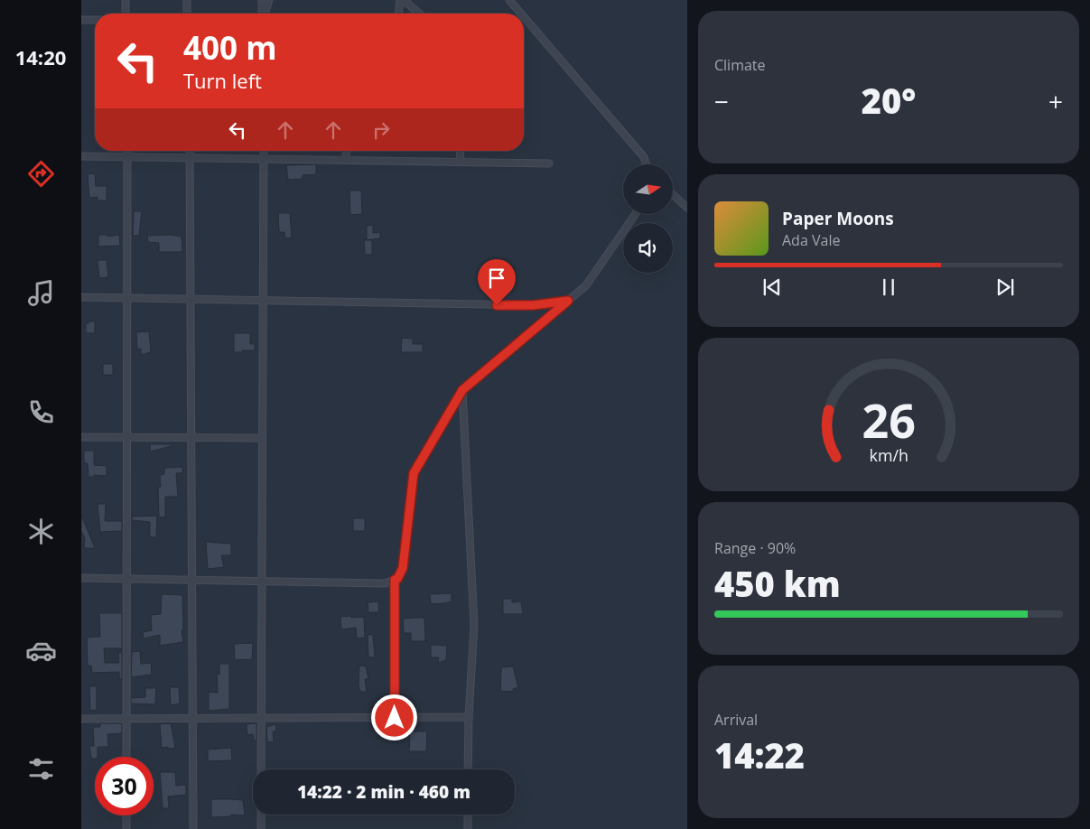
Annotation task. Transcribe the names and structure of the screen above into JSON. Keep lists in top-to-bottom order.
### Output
{
  "north": "right",
  "page": {
    "tabs": "14:20",
    "tile": [
      "Climate",
      ["Range · 90%", "450 km"],
      ["Arrival", "14:22"]
    ],
    "turn": ["400 m", "Turn left"],
    "heat": ["−", "20°", "+"],
    "song": ["Paper Moons", "Ada Vale"],
    "limit": "30",
    "trip": "14:22 · 2 min · 460 m",
    "gauge": ["26", "km/h"]
  }
}
